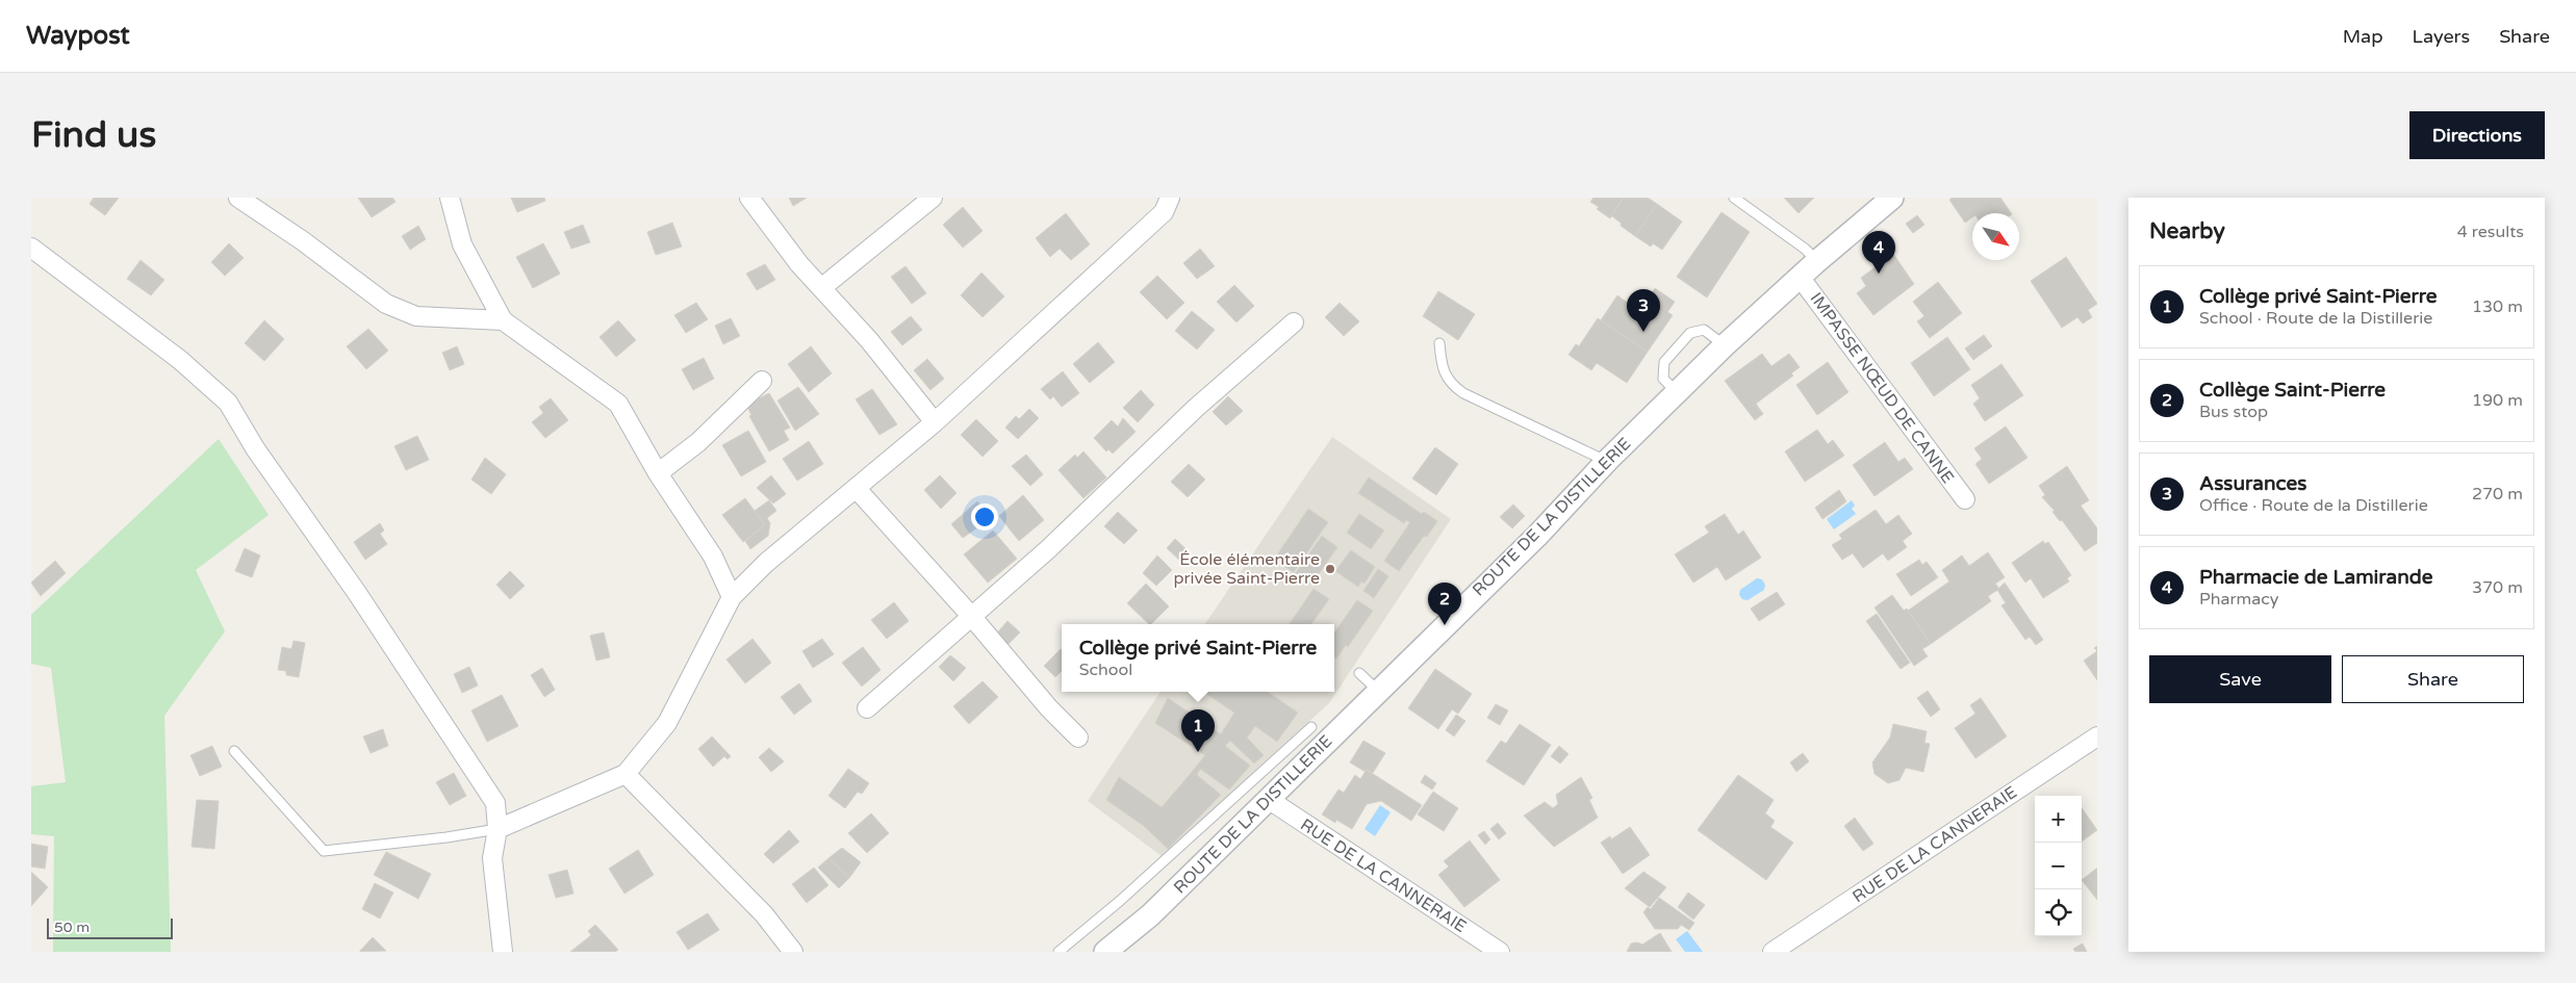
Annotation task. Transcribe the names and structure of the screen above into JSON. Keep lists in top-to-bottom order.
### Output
{
  "streets": {
    "street": ["IMPASSE NŒUD DE CANNE", "ROUTE DE LA DISTILLERIE", "RUE DE LA CANNERAIE"]
  },
  "crossings": [
    ["IMPASSE NŒUD DE CANNE", "ROUTE DE LA DISTILLERIE"],
    ["ROUTE DE LA DISTILLERIE", "RUE DE LA CANNERAIE"]
  ],
  "places": ["École élémentaire privée Saint-Pierre"],
  "scale_bar": "50 m",
  "north": "bottom right",
  "page": {
    "header": "Waypost",
    "nav": ["Map", "Layers", "Share"],
    "buttons": [
      "Directions",
      ["Save", "Share"]
    ],
    "title": "Find us",
    "heading": ["Nearby", "4 results"],
    "pins": [
      "4",
      "3",
      "2",
      "1"
    ],
    "list": [
      {
        "mark": "1",
        "name": "Collège privé Saint-Pierre",
        "note": "School · Route de la Distillerie",
        "value": "130 m"
      },
      {
        "mark": "2",
        "name": "Collège Saint-Pierre",
        "note": "Bus stop",
        "value": "190 m"
      },
      {
        "mark": "3",
        "name": "Assurances",
        "note": "Office · Route de la Distillerie",
        "value": "270 m"
      },
      {
        "mark": "4",
        "name": "Pharmacie de Lamirande",
        "note": "Pharmacy",
        "value": "370 m"
      }
    ],
    "popup": ["Collège privé Saint-Pierre", "School"],
    "map_buttons": ["+", "−"],
    "scale": "50 m"
  }
}
